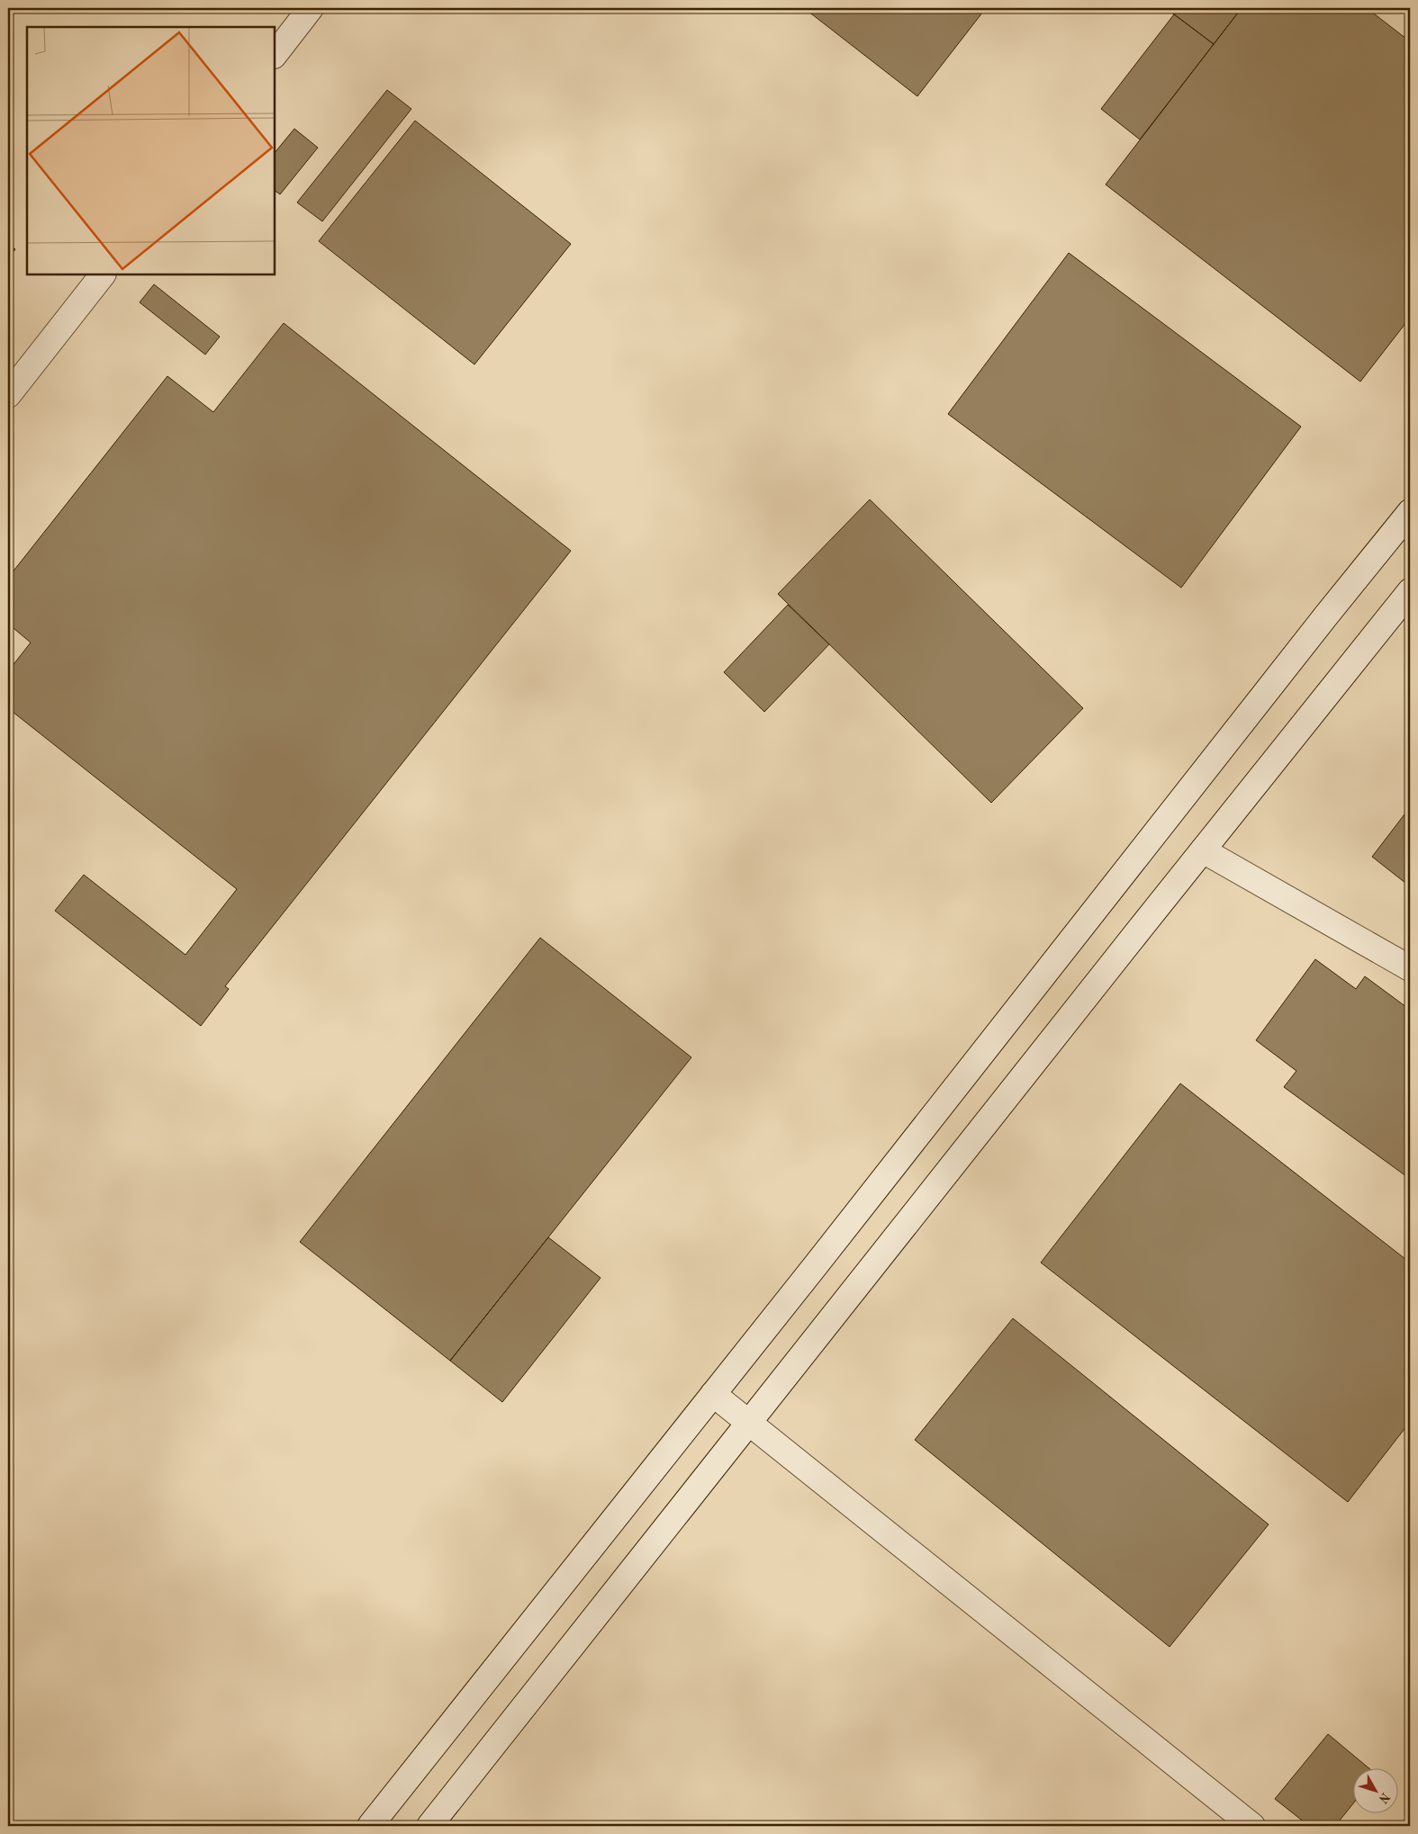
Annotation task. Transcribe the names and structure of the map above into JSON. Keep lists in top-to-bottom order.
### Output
{
  "north": "bottom right"
}
